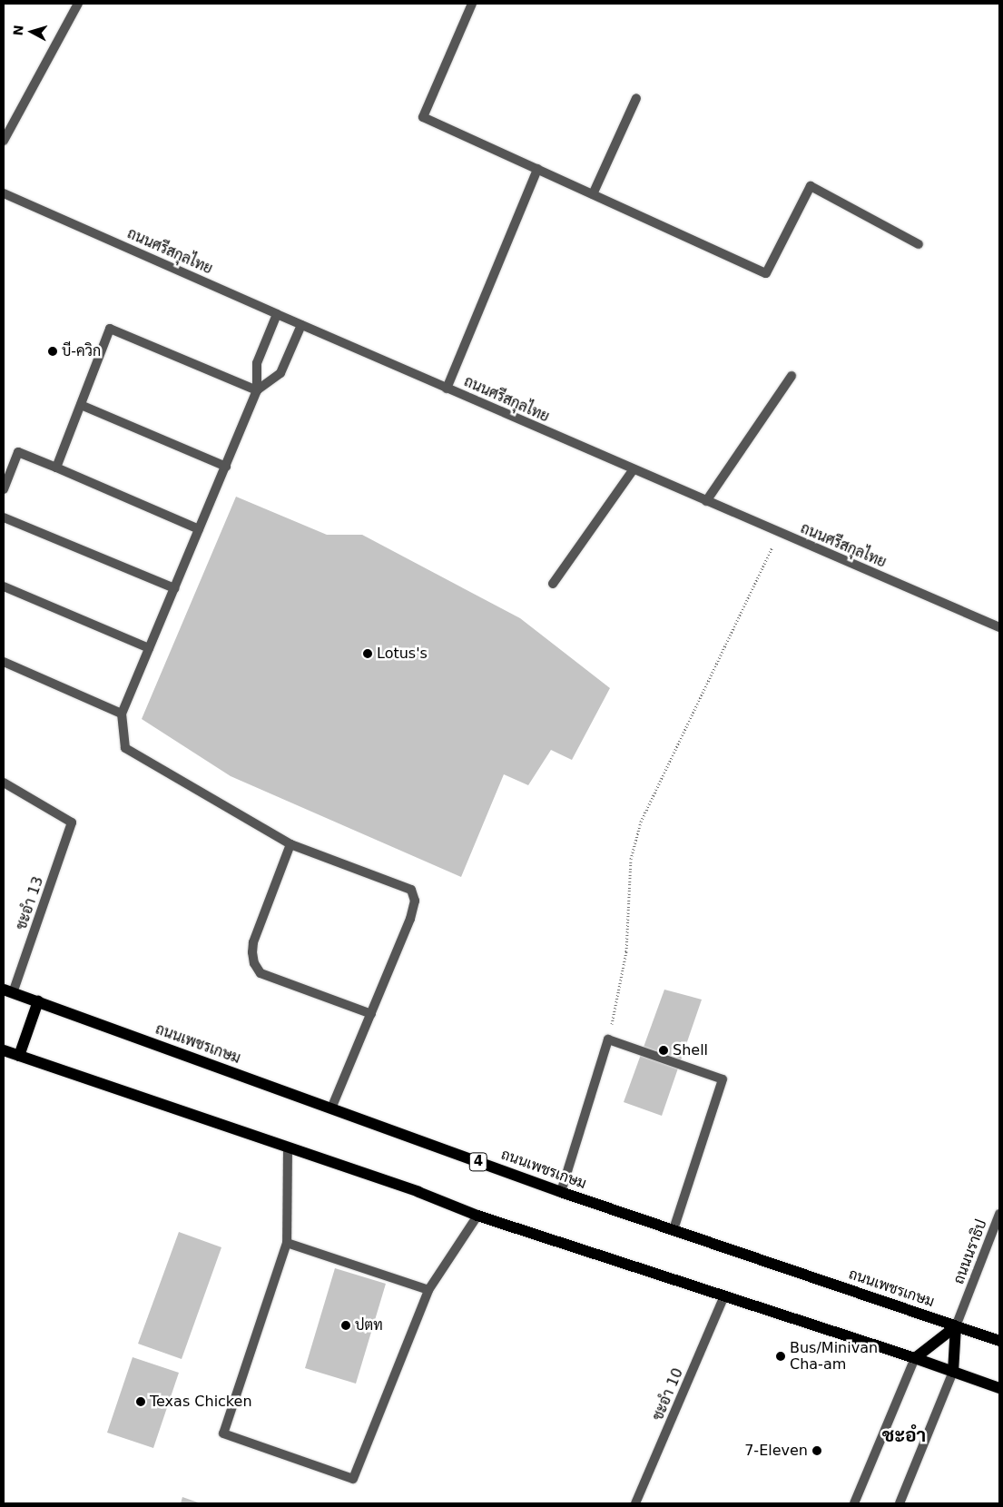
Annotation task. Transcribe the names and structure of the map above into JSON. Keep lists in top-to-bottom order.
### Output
{
  "streets": {
    "main road": ["ถนนเพชรเกษม", "4"],
    "street": [
      "ถนนศรีสกุลไทย",
      "ชะอำ 13",
      "ถนนนราธิป",
      "ชะอำ 10"
    ]
  },
  "crossings": [
    ["ชะอำ 13", "ถนนเพชรเกษม"],
    ["ถนนเพชรเกษม", "ถนนนราธิป"]
  ],
  "districts": ["ชะอำ"],
  "places": [
    "บี-ควิก",
    "Lotus's",
    "Shell",
    "ปตท",
    "Bus/Minivan Cha-am",
    "Texas Chicken",
    "7-Eleven"
  ],
  "north": "left"
}
